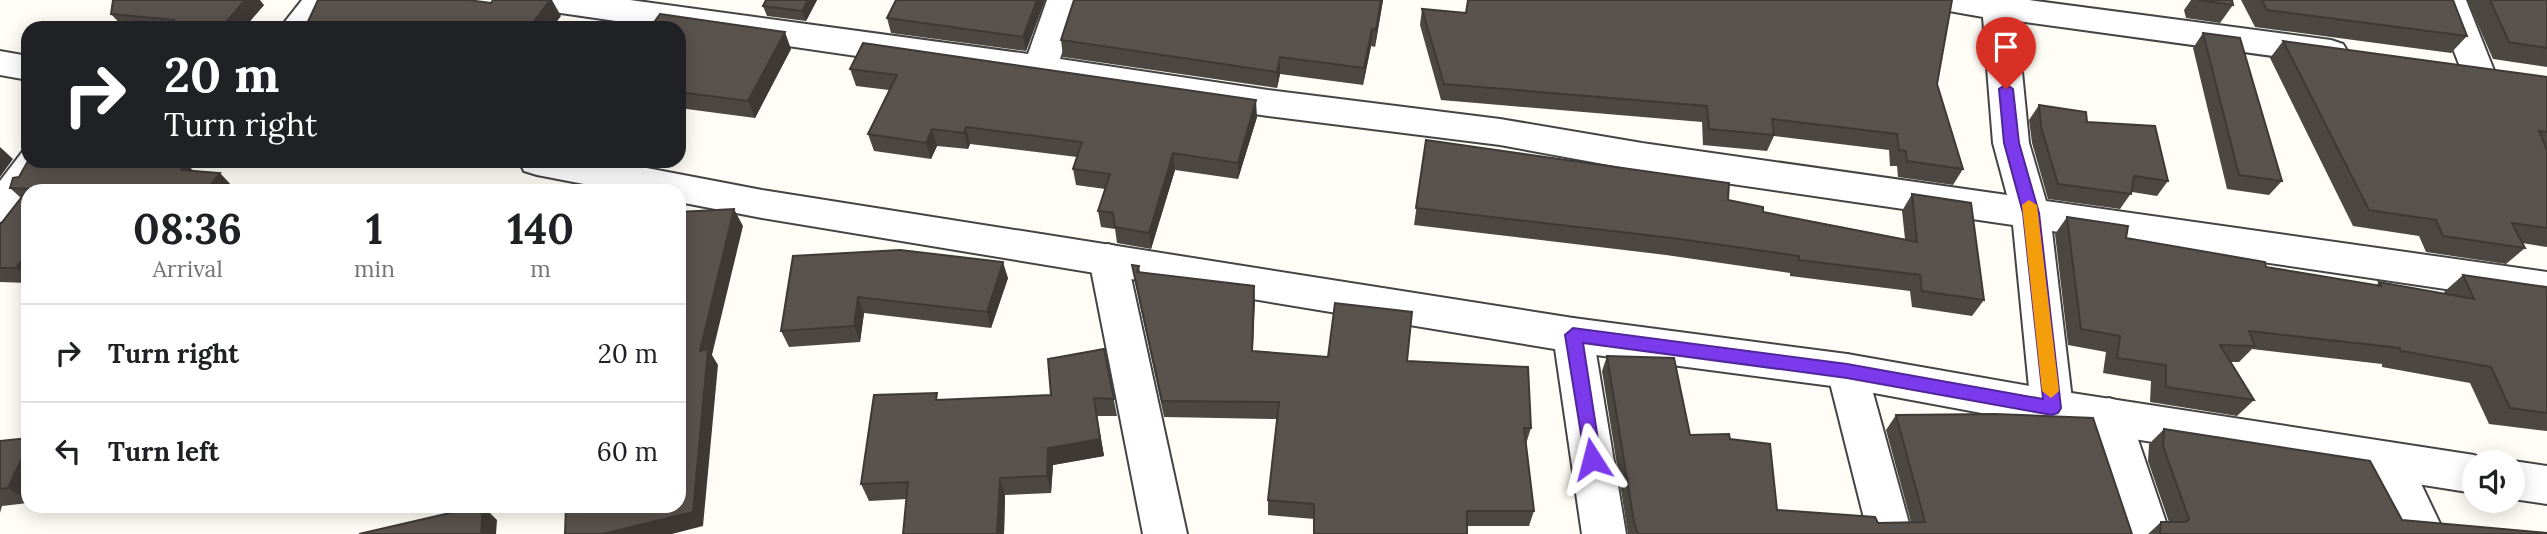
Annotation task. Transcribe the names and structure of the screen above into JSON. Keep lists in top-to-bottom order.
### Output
{
  "page": {
    "turn": ["20 m", "Turn right"],
    "eta": [
      "08:36",
      "Arrival",
      "1",
      "min",
      "140",
      "m"
    ],
    "list": [
      {
        "name": "Turn right",
        "value": "20 m"
      },
      {
        "name": "Turn left",
        "value": "60 m"
      }
    ]
  }
}
